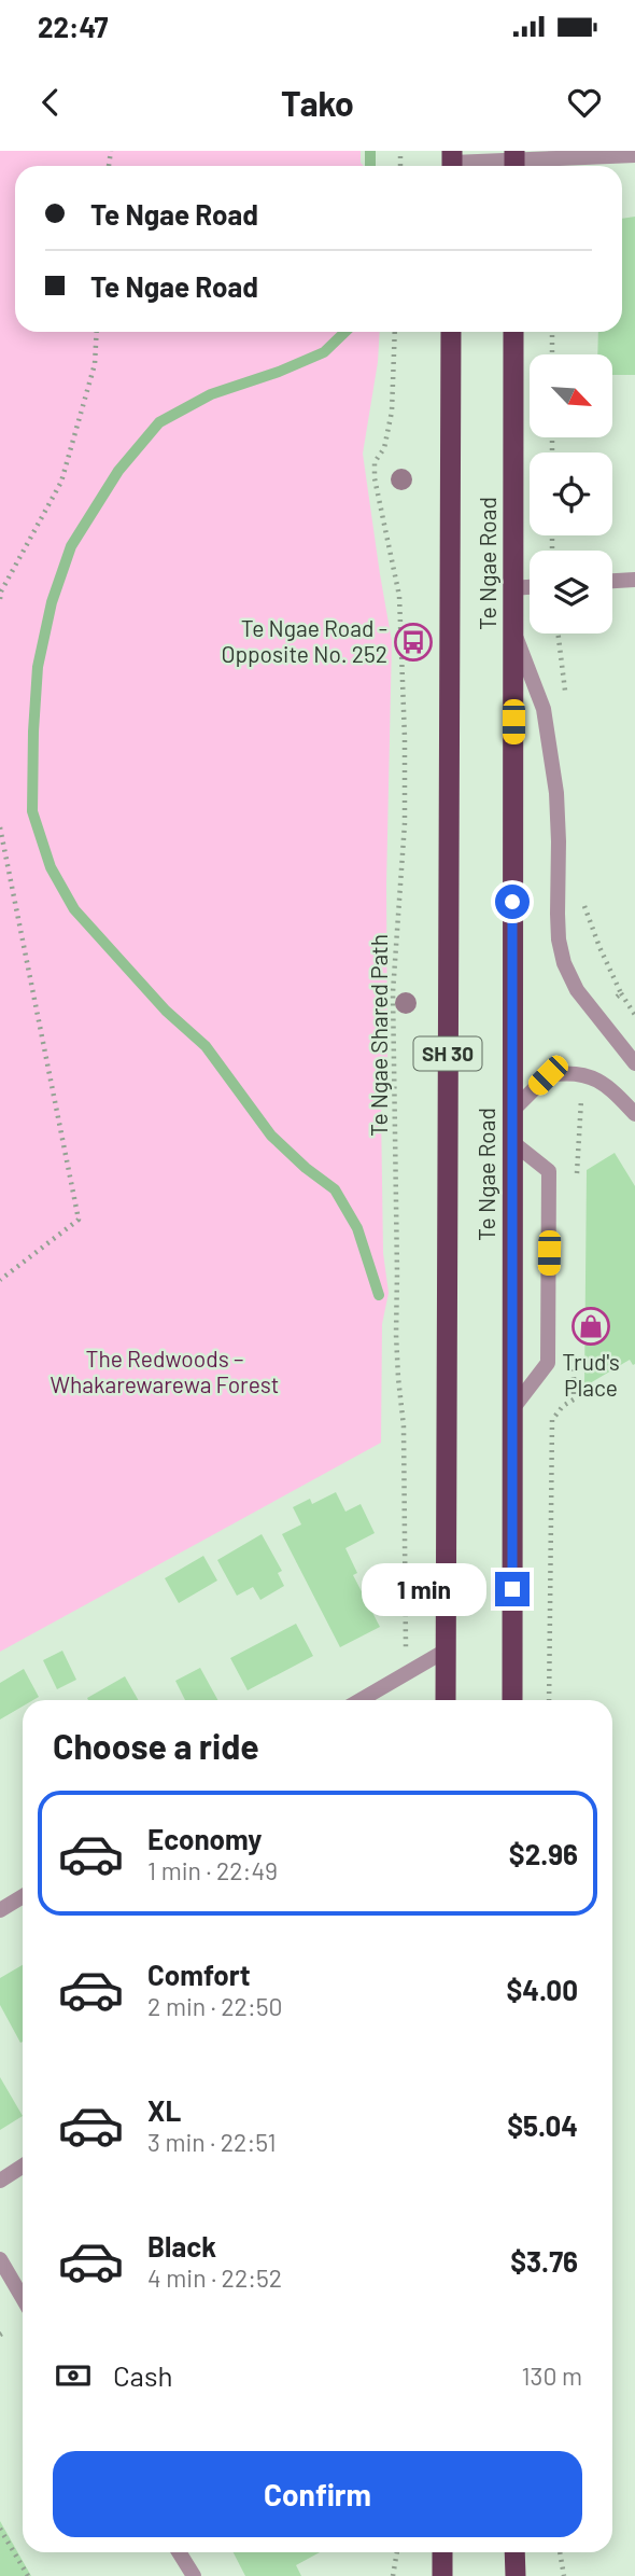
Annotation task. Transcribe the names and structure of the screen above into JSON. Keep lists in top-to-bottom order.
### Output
{
  "streets": {
    "highway": ["Te Ngae Road", "SH 30"],
    "path": ["Te Ngae Shared Path"]
  },
  "parks": ["The Redwoods – Whakarewarewa Forest"],
  "places": {
    "bus stop": ["Te Ngae Road - Opposite No. 252"],
    "shop": ["Trud's Place"]
  },
  "north": "bottom right",
  "page": {
    "status": "22:47",
    "header": "Tako",
    "banner": ["Te Ngae Road", "Te Ngae Road"],
    "bubble": "1 min",
    "heading": "Choose a ride",
    "list": [
      {
        "name": "Economy",
        "note": "1 min · 22:49",
        "value": "$2.96"
      },
      {
        "name": "Comfort",
        "note": "2 min · 22:50",
        "value": "$4.00"
      },
      {
        "name": "XL",
        "note": "3 min · 22:51",
        "value": "$5.04"
      },
      {
        "name": "Black",
        "note": "4 min · 22:52",
        "value": "$3.76"
      }
    ],
    "pay": ["Cash", "130 m"],
    "buttons": "Confirm"
  }
}
